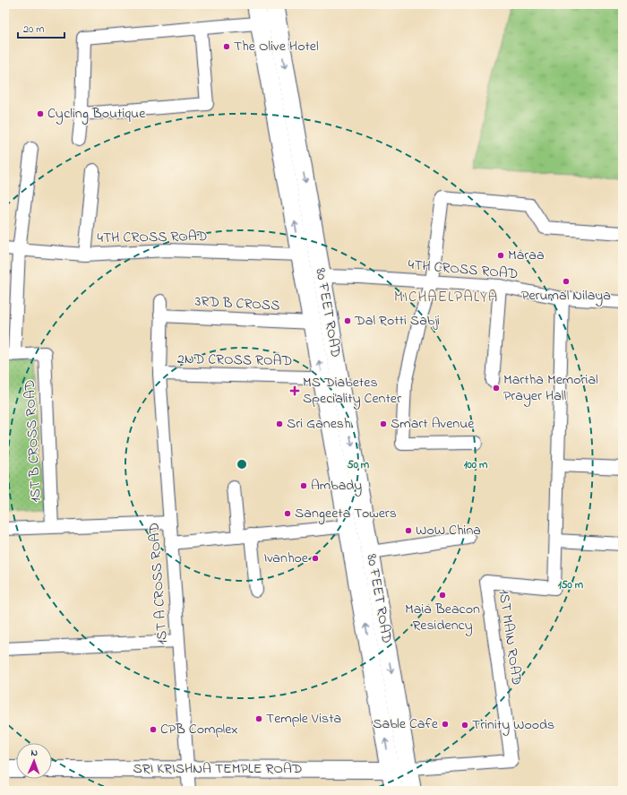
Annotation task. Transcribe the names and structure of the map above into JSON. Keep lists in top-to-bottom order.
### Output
{
  "streets": {
    "main road": ["80 FEET ROAD"],
    "street": [
      "4TH CROSS ROAD",
      "3RD B CROSS",
      "2ND CROSS ROAD",
      "1ST B CROSS ROAD",
      "1ST A CROSS ROAD",
      "1ST MAIN ROAD",
      "SRI KRISHNA TEMPLE ROAD"
    ]
  },
  "crossings": [
    ["4TH CROSS ROAD", "80 FEET ROAD"],
    ["4TH CROSS ROAD", "1ST MAIN ROAD"],
    ["3RD B CROSS", "80 FEET ROAD"],
    ["3RD B CROSS", "1ST A CROSS ROAD"],
    ["80 FEET ROAD", "1ST MAIN ROAD"],
    ["80 FEET ROAD", "SRI KRISHNA TEMPLE ROAD"],
    ["2ND CROSS ROAD", "1ST A CROSS ROAD"],
    ["1ST A CROSS ROAD", "SRI KRISHNA TEMPLE ROAD"],
    ["1ST MAIN ROAD", "SRI KRISHNA TEMPLE ROAD"]
  ],
  "districts": ["MICHAELPALYA"],
  "places": {
    "other": [
      "The Olive Hotel",
      "Cycling Boutique",
      "Maraa",
      "Perumal Nilaya",
      "Dal Rotti Sabji",
      "Martha Memorial Prayer Hall",
      "Sri Ganesh",
      "Smart Avenue",
      "Ambady",
      "Sangeeta Towers",
      "WoW China",
      "Ivanhoe",
      "Maia Beacon Residency",
      "Temple Vista",
      "Sable Cafe",
      "Trinity Woods",
      "CPB Complex"
    ],
    "health": ["MS Diabetes Speciality Center"]
  },
  "scale_bar": "20 m",
  "north": "top",
  "rings": ["50 m", "100 m", "150 m"]
}
